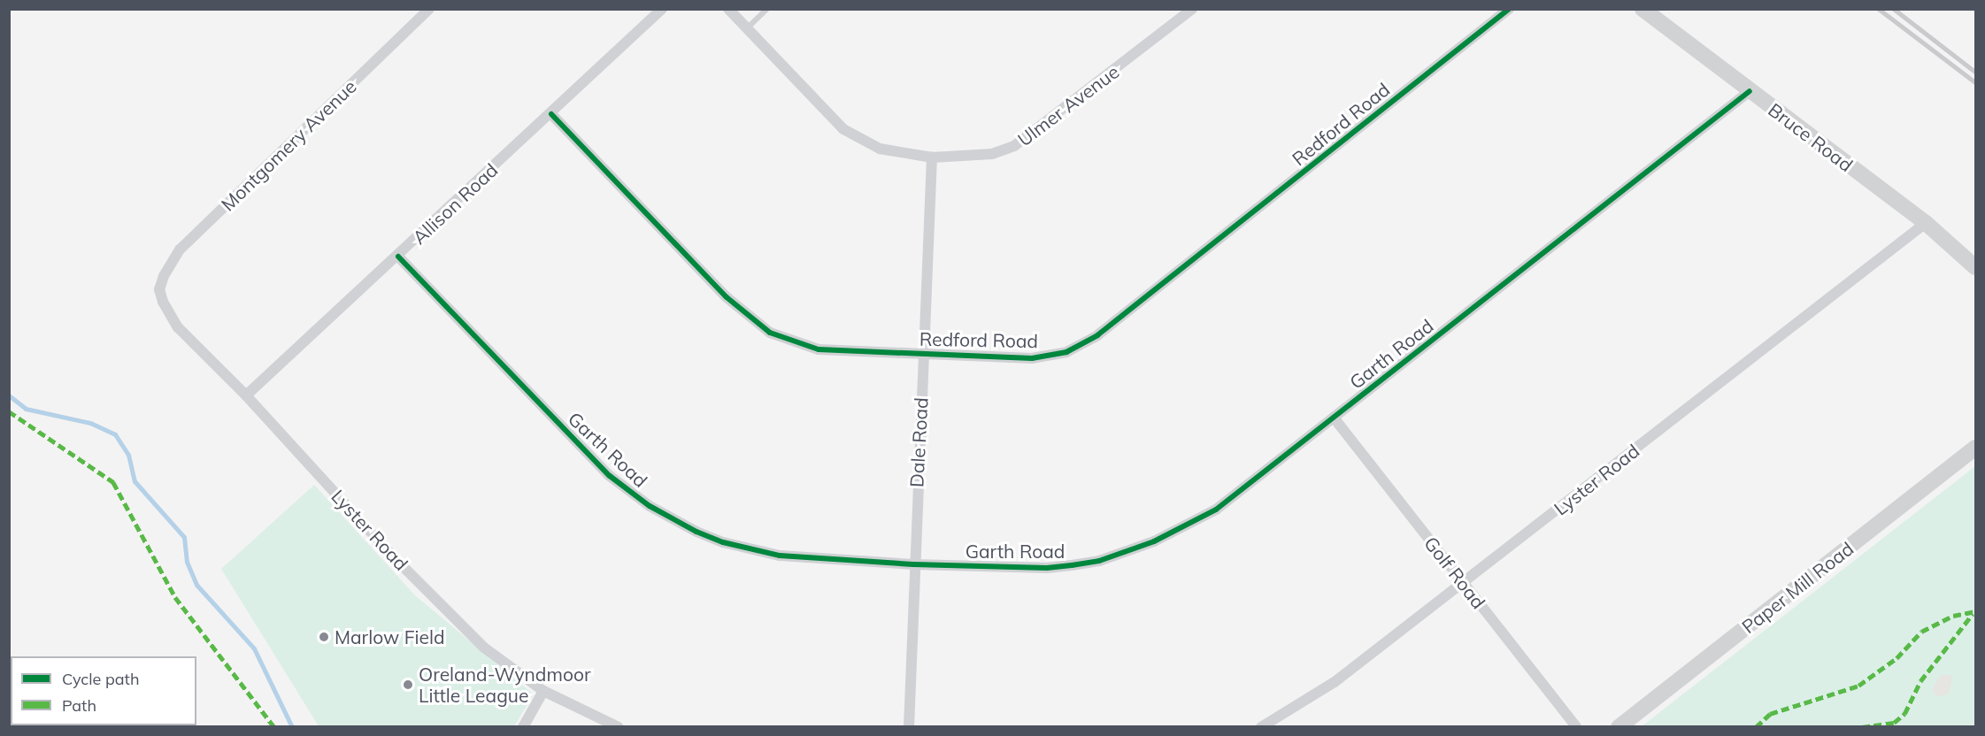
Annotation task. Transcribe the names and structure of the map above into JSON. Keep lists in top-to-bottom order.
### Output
{
  "streets": {
    "street": [
      "Ulmer Avenue",
      "Redford Road",
      "Bruce Road",
      "Montgomery Avenue",
      "Allison Road",
      "Garth Road",
      "Dale Road",
      "Lyster Road",
      "Golf Road",
      "Paper Mill Road"
    ]
  },
  "crossings": [
    ["Ulmer Avenue", "Dale Road"],
    ["Redford Road", "Allison Road"],
    ["Redford Road", "Dale Road"],
    ["Bruce Road", "Garth Road"],
    ["Bruce Road", "Lyster Road"],
    ["Montgomery Avenue", "Lyster Road"],
    ["Allison Road", "Garth Road"],
    ["Allison Road", "Lyster Road"],
    ["Garth Road", "Dale Road"],
    ["Garth Road", "Golf Road"],
    ["Lyster Road", "Golf Road"]
  ],
  "places": ["Marlow Field", "Oreland-Wyndmoor Little League"],
  "legend": ["Cycle path", "Path"]
}
